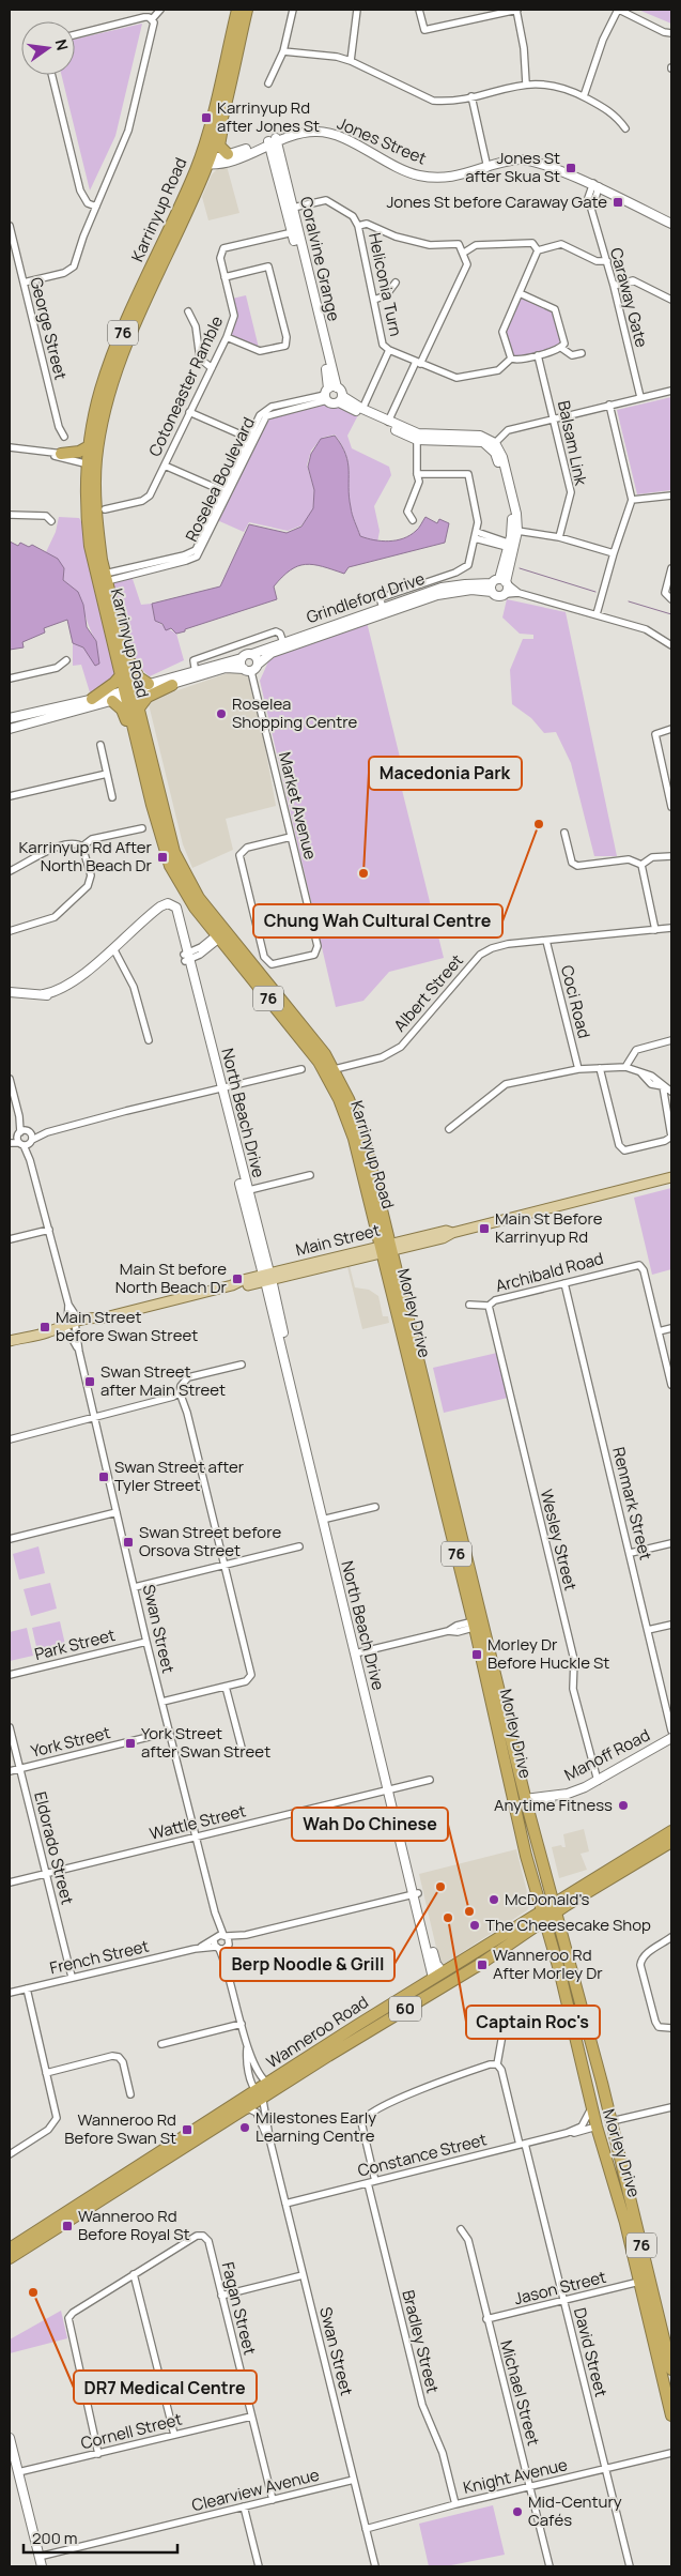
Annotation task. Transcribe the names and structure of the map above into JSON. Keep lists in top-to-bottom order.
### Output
{
  "streets": {
    "highway": [
      "Karrinyup Road",
      "76",
      "Morley Drive",
      "60",
      "Wanneroo Road"
    ],
    "main road": ["Main Street"],
    "street": [
      "Jones Street",
      "Coralvine Grange",
      "Heliconia Turn",
      "Caraway Gate",
      "George Street",
      "Cotoneaster Ramble",
      "Balsam Link",
      "Roselea Boulevard",
      "Grindleford Drive",
      "Market Avenue",
      "Albert Street",
      "Coci Road",
      "North Beach Drive",
      "Archibald Road",
      "Renmark Street",
      "Wesley Street",
      "Swan Street",
      "Park Street",
      "York Street",
      "Manoff Road",
      "Wattle Street",
      "Eldorado Street",
      "French Street",
      "Constance Street",
      "Jason Street",
      "Fagan Street",
      "Bradley Street",
      "David Street",
      "Michael Street",
      "Cornell Street",
      "Knight Avenue",
      "Clearview Avenue"
    ]
  },
  "crossings": [
    ["Jones Street", "Karrinyup Road"],
    ["Jones Street", "Coralvine Grange"],
    ["Jones Street", "Caraway Gate"],
    ["Karrinyup Road", "Roselea Boulevard"],
    ["Karrinyup Road", "Albert Street"],
    ["Karrinyup Road", "Main Street"],
    ["Karrinyup Road", "Morley Drive"],
    ["Coralvine Grange", "Cotoneaster Ramble"],
    ["Coralvine Grange", "Roselea Boulevard"],
    ["Grindleford Drive", "Market Avenue"],
    ["Albert Street", "Coci Road"],
    ["North Beach Drive", "Main Street"],
    ["North Beach Drive", "Wattle Street"],
    ["North Beach Drive", "French Street"],
    ["North Beach Drive", "Wanneroo Road"],
    ["Main Street", "Morley Drive"],
    ["Main Street", "Swan Street"],
    ["Archibald Road", "Renmark Street"],
    ["Archibald Road", "Wesley Street"],
    ["Morley Drive", "Manoff Road"],
    ["Morley Drive", "Wanneroo Road"],
    ["Morley Drive", "Constance Street"],
    ["Morley Drive", "Jason Street"],
    ["Wesley Street", "Manoff Road"],
    ["Swan Street", "Park Street"],
    ["Swan Street", "York Street"],
    ["Swan Street", "Wattle Street"],
    ["Swan Street", "French Street"],
    ["Swan Street", "Wanneroo Road"],
    ["Swan Street", "Constance Street"],
    ["Swan Street", "Knight Avenue"],
    ["Swan Street", "Clearview Avenue"],
    ["York Street", "Eldorado Street"],
    ["Wattle Street", "Eldorado Street"],
    ["Eldorado Street", "French Street"],
    ["Constance Street", "Bradley Street"],
    ["Constance Street", "David Street"],
    ["Jason Street", "David Street"],
    ["Jason Street", "Michael Street"],
    ["Fagan Street", "Cornell Street"],
    ["Fagan Street", "Clearview Avenue"],
    ["Bradley Street", "David Street"],
    ["Bradley Street", "Knight Avenue"],
    ["David Street", "Knight Avenue"],
    ["Michael Street", "Knight Avenue"]
  ],
  "places": {
    "transit": [
      "Karrinyup Rd after Jones St",
      "Jones St after Skua St",
      "Jones St before Caraway Gate",
      "Karrinyup Rd After North Beach Dr",
      "Main St Before Karrinyup Rd",
      "Main St before North Beach Dr",
      "Main Street before Swan Street",
      "Swan Street after Main Street",
      "Swan Street after Tyler Street",
      "Swan Street before Orsova Street",
      "Morley Dr Before Huckle St",
      "York Street after Swan Street",
      "Wanneroo Rd After Morley Dr",
      "Wanneroo Rd Before Swan St",
      "Wanneroo Rd Before Royal St"
    ],
    "other": [
      "Roselea Shopping Centre",
      "Chung Wah Cultural Centre",
      "Macedonia Park",
      "Anytime Fitness",
      "Berp Noodle & Grill",
      "McDonald's",
      "Wah Do Chinese",
      "Captain Roc's",
      "The Cheesecake Shop",
      "Milestones Early Learning Centre",
      "DR7 Medical Centre",
      "Mid-Century Cafés"
    ]
  },
  "scale_bar": "200 m",
  "north": "right"
}
